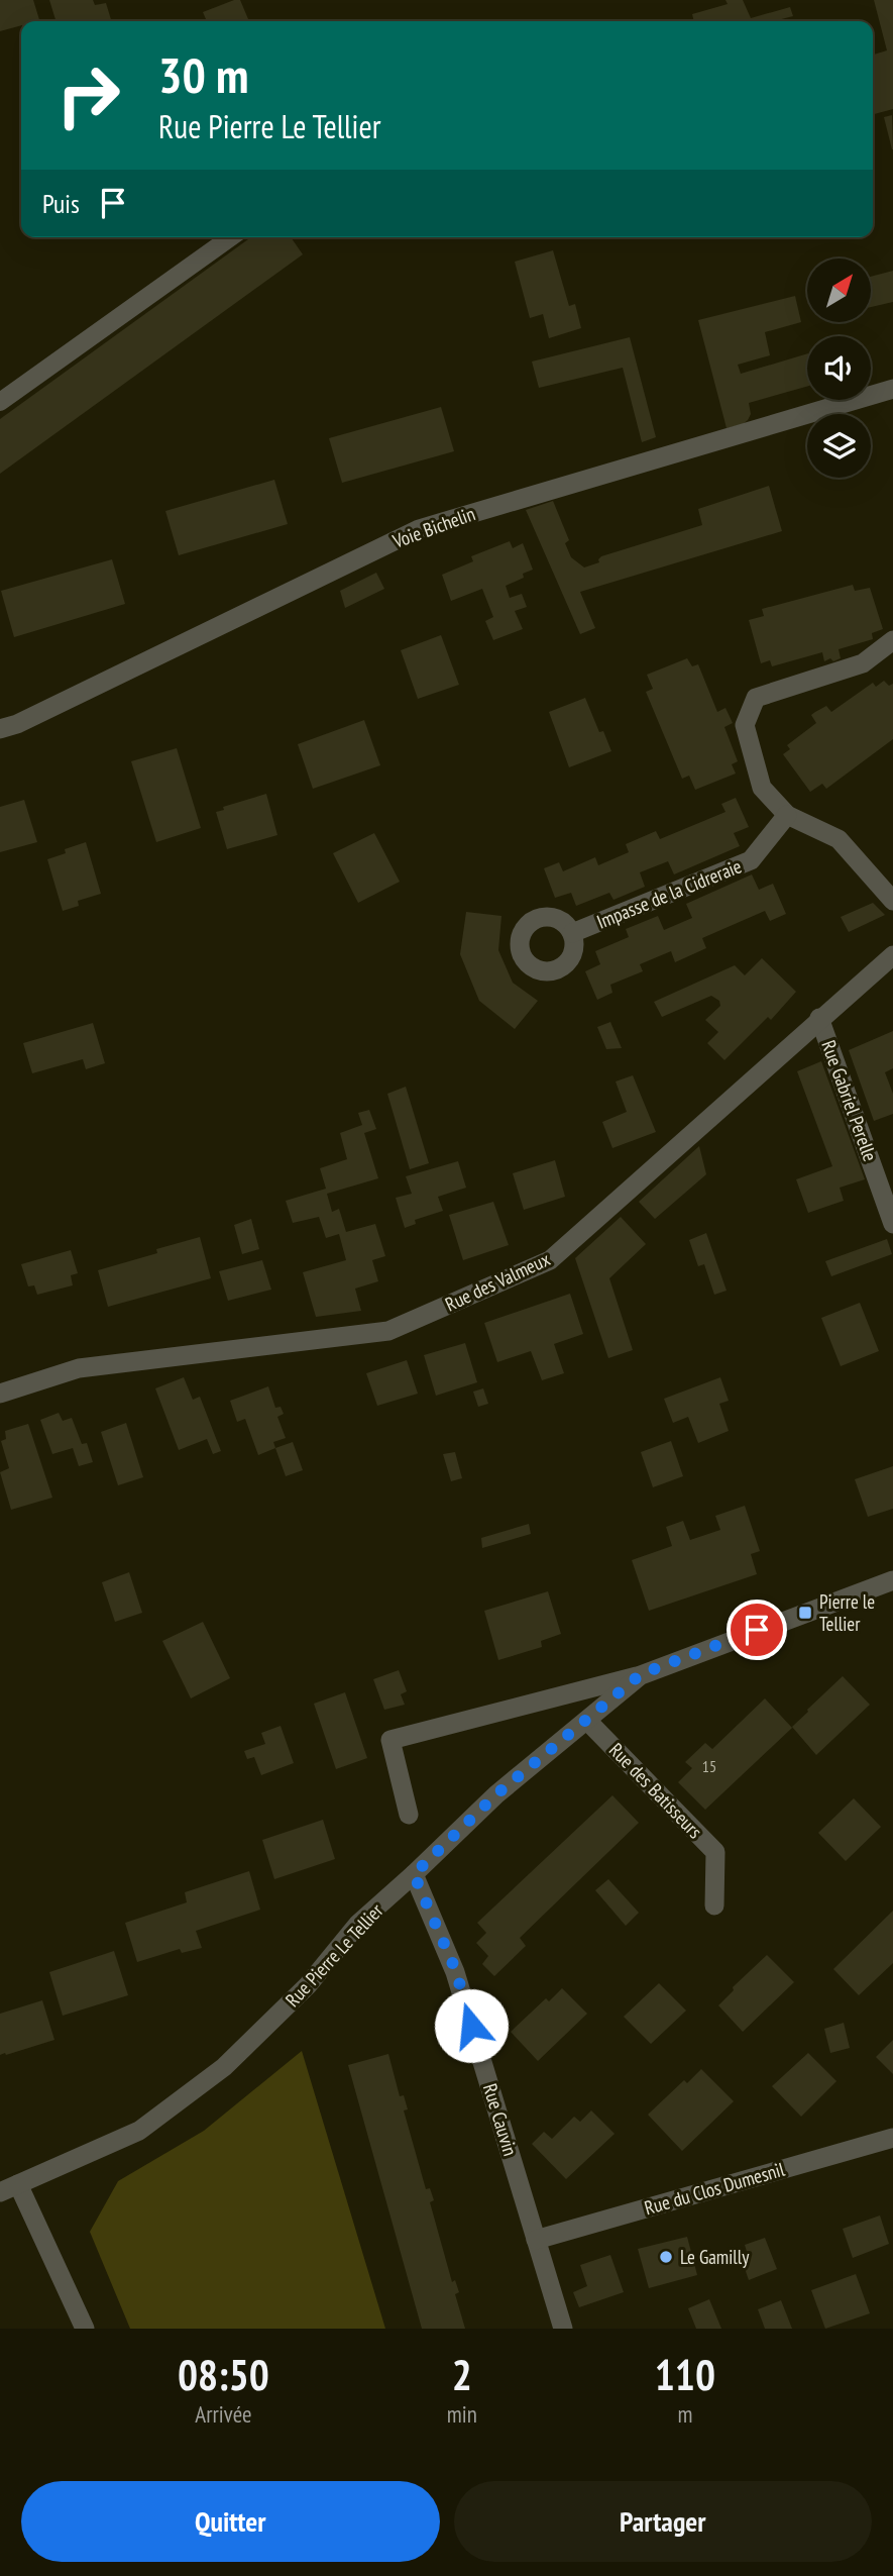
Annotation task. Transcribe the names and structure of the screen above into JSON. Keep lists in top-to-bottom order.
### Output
{
  "streets": {
    "street": [
      "Voie Bichelin",
      "Impasse de la Cidreraie",
      "Rue Gabriel Perelle",
      "Rue des Valmeux",
      "Rue des Batisseurs",
      "Rue Pierre Le Tellier",
      "Rue Cauvin",
      "Rue du Clos Dumesnil"
    ]
  },
  "crossings": [
    ["Rue Gabriel Perelle", "Rue des Valmeux"],
    ["Rue des Batisseurs", "Rue Pierre Le Tellier"],
    ["Rue Pierre Le Tellier", "Rue Cauvin"],
    ["Rue Cauvin", "Rue du Clos Dumesnil"]
  ],
  "places": {
    "transit": ["Pierre le Tellier"],
    "other": ["Le Gamilly"]
  },
  "house_numbers": ["15"],
  "north": "top right",
  "page": {
    "turn": ["30 m", "Rue Pierre Le Tellier"],
    "then": "Puis",
    "eta": [
      "08:50",
      "Arrivée",
      "2",
      "min",
      "110",
      "m"
    ],
    "buttons": ["Quitter", "Partager"]
  }
}
